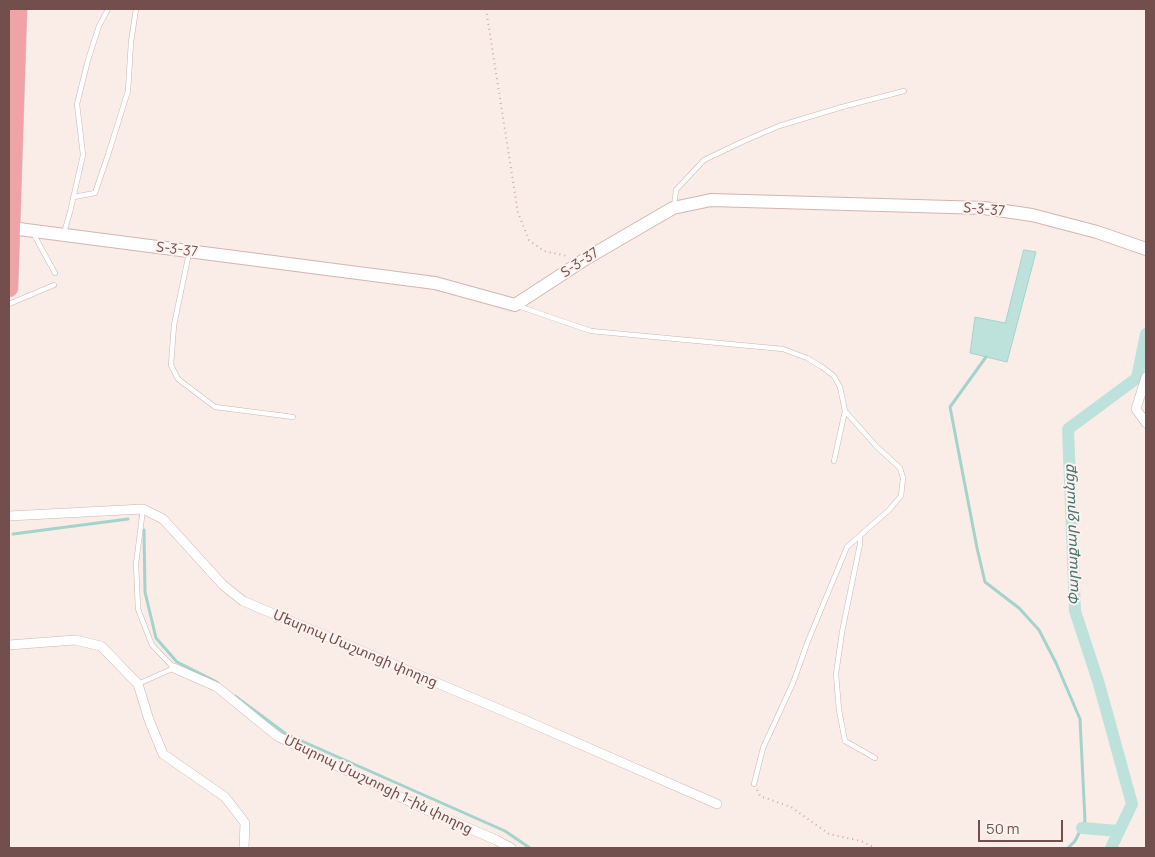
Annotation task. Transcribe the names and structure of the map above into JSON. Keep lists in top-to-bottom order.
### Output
{
  "streets": {
    "main road": ["Տ-3-37"],
    "street": ["Մեսրոպ Մաշտոցի փողոց", "Մեսրոպ Մաշտոցի 1-ին փողոց"]
  },
  "water": ["Փարաքար ջրանցք"],
  "scale_bar": "50 m"
}
